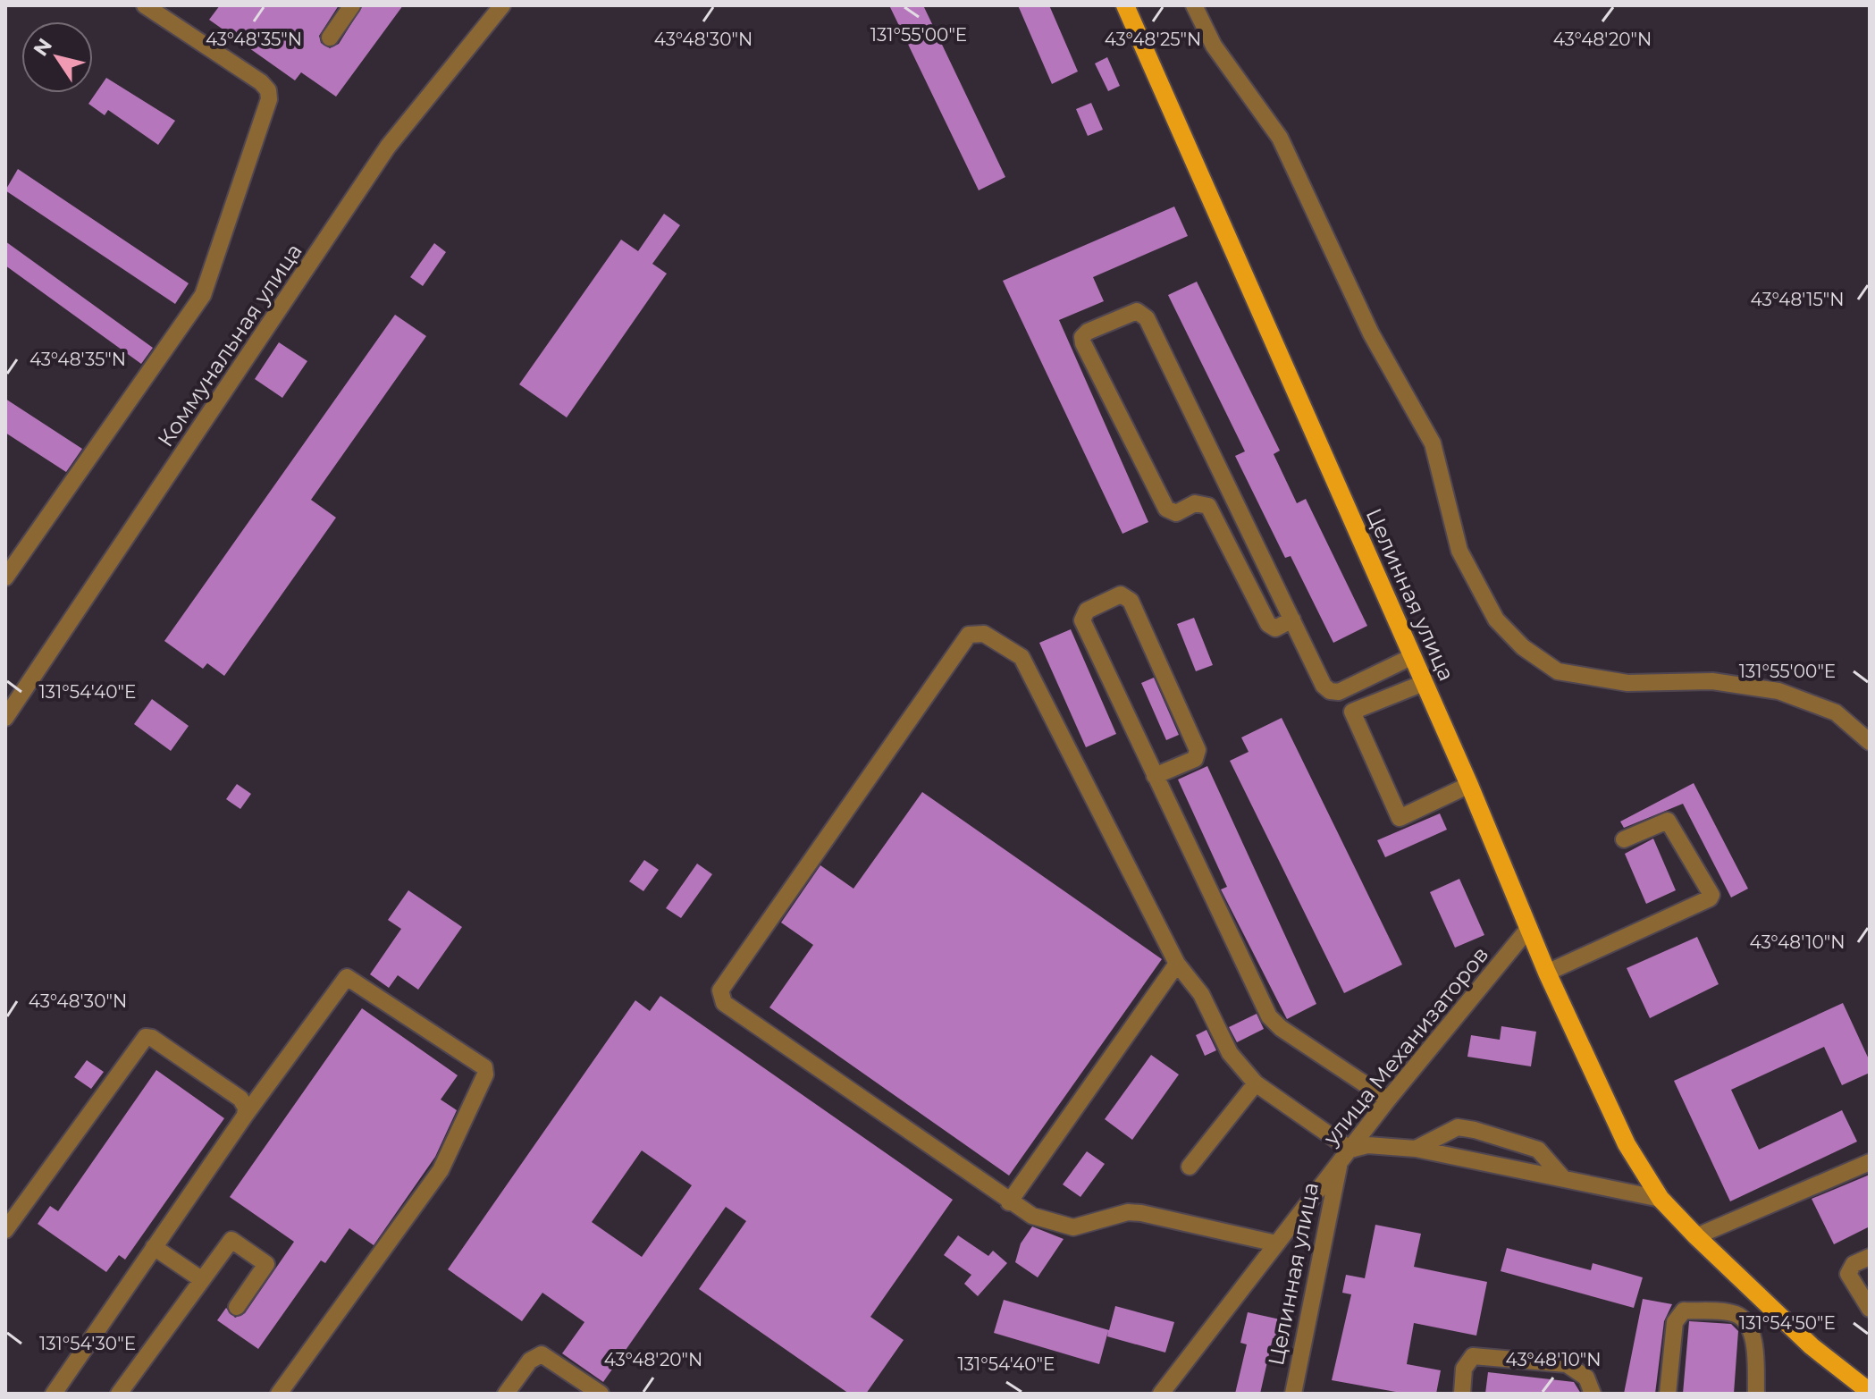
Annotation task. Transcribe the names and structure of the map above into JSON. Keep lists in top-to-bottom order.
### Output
{
  "streets": {
    "main road": ["Целинная улица"],
    "street": ["Коммунальная улица", "улица Механизаторов"]
  },
  "crossings": [
    ["Целинная улица", "улица Механизаторов"]
  ],
  "north": "top left",
  "coordinates": [
    "131°55'00\"E",
    "43°48'35\"N",
    "43°48'30\"N",
    "43°48'25\"N",
    "43°48'20\"N",
    "43°48'15\"N",
    "131°54'40\"E",
    "43°48'10\"N",
    "131°54'50\"E",
    "131°54'30\"E"
  ]
}
